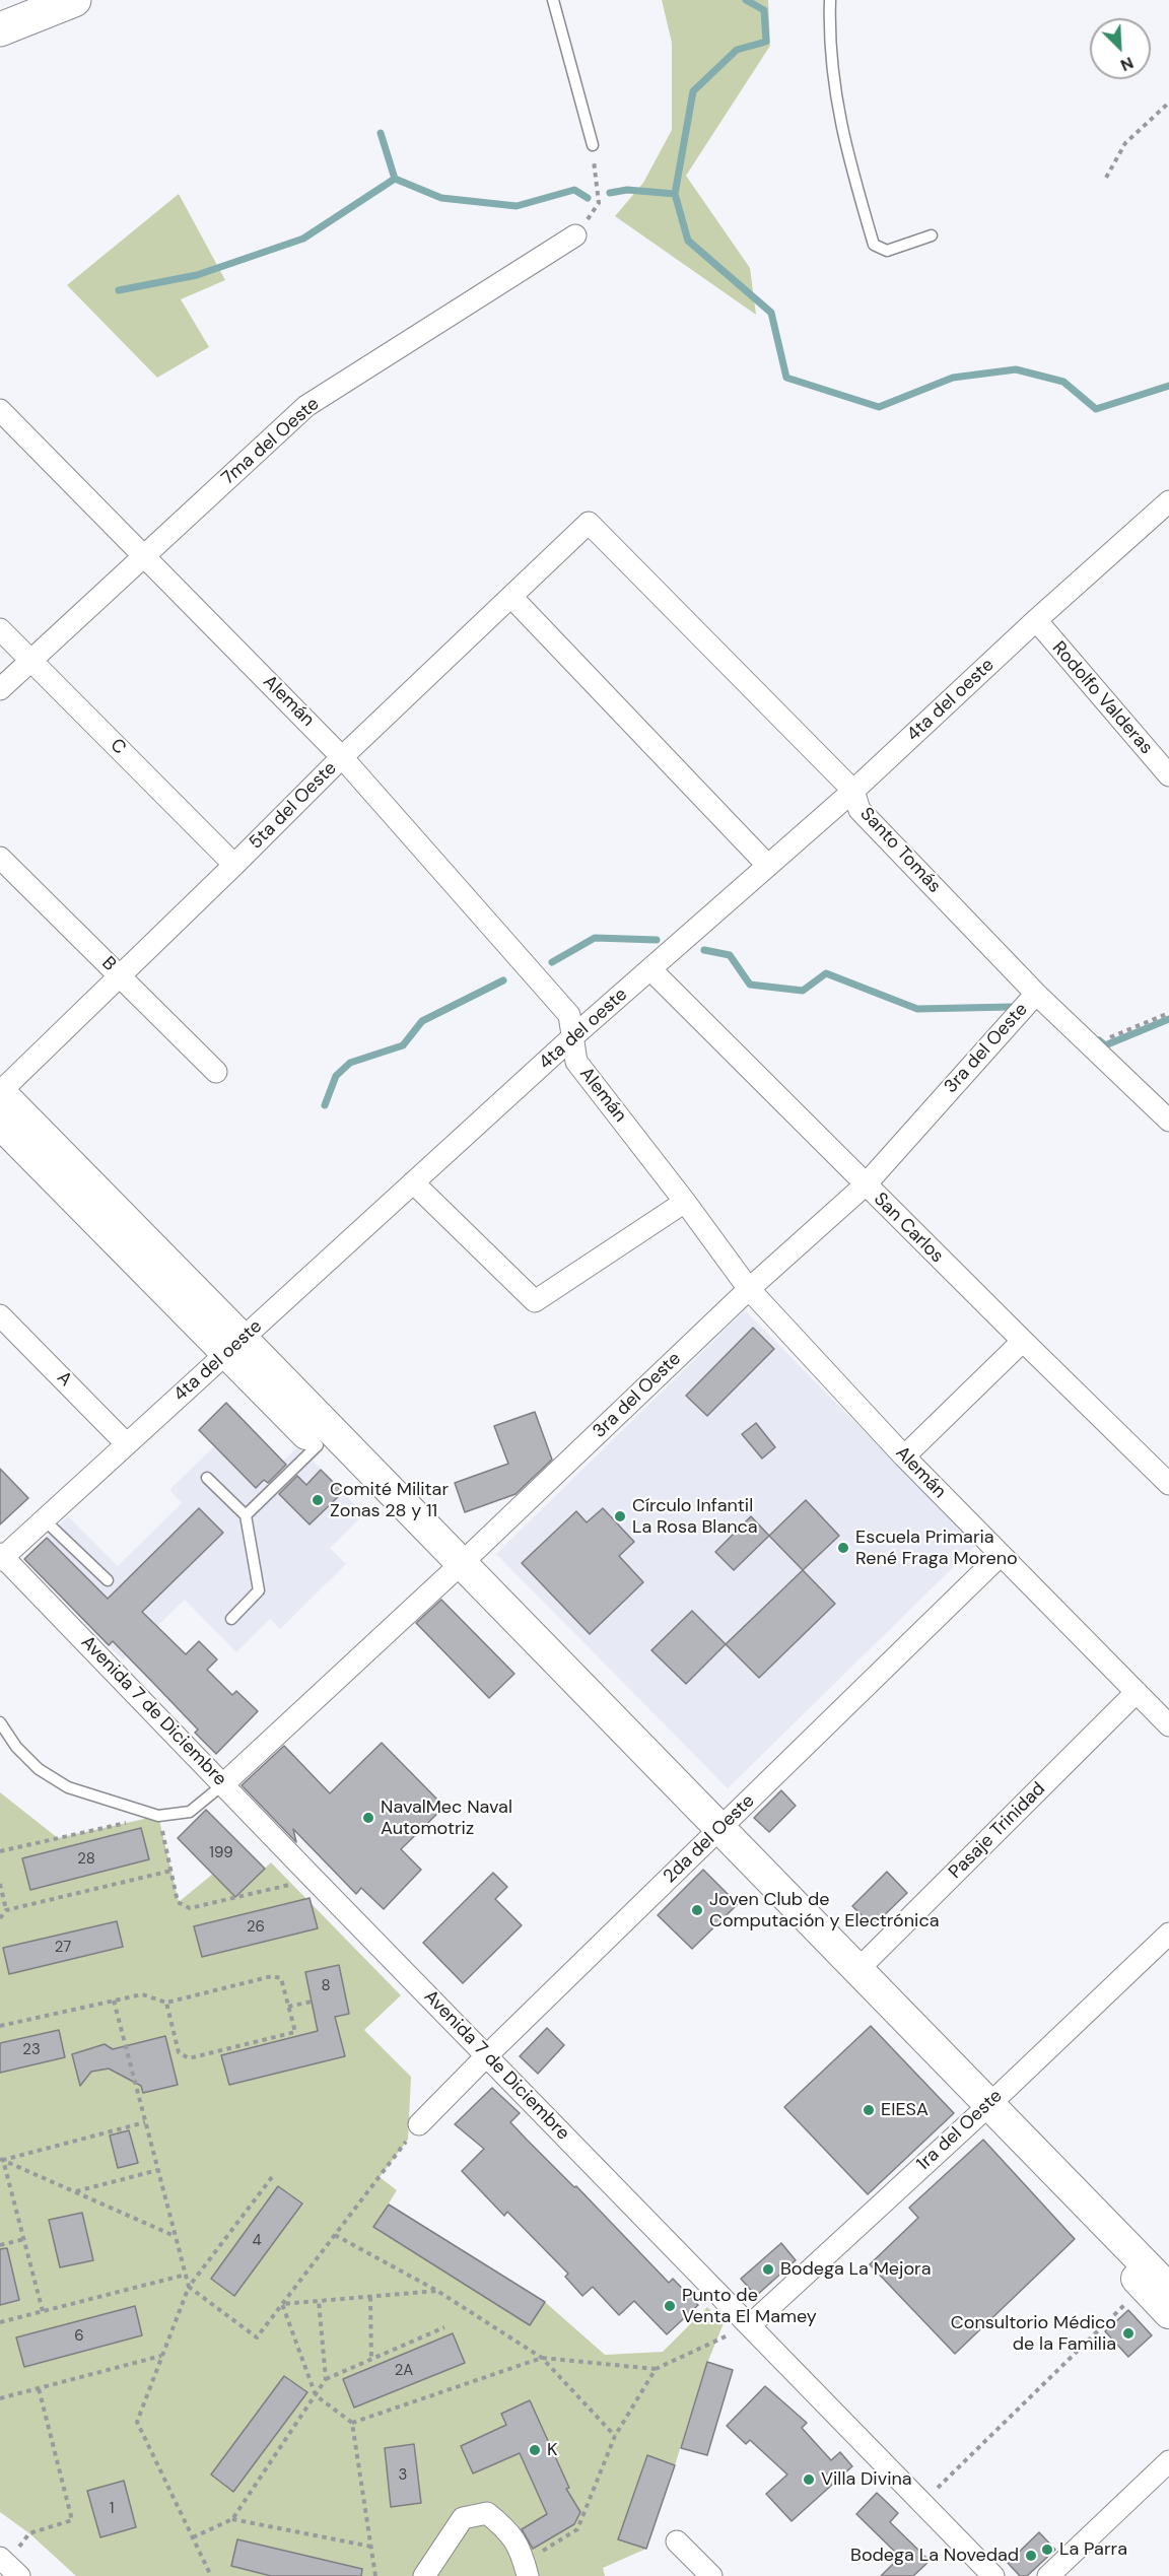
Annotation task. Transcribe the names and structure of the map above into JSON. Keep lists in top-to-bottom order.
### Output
{
  "streets": {
    "street": [
      "7ma del Oeste",
      "Rodolfo Valderas",
      "4ta del oeste",
      "Alemán",
      "C",
      "5ta del Oeste",
      "Santo Tomás",
      "B",
      "3ra del Oeste",
      "San Carlos",
      "A",
      "Avenida 7 de Diciembre",
      "Pasaje Trinidad",
      "2da del Oeste",
      "1ra del Oeste"
    ]
  },
  "crossings": [
    ["7ma del Oeste", "Alemán"],
    ["7ma del Oeste", "C"],
    ["Rodolfo Valderas", "4ta del oeste"],
    ["4ta del oeste", "Alemán"],
    ["4ta del oeste", "Santo Tomás"],
    ["4ta del oeste", "San Carlos"],
    ["4ta del oeste", "A"],
    ["4ta del oeste", "Avenida 7 de Diciembre"],
    ["Alemán", "5ta del Oeste"],
    ["Alemán", "3ra del Oeste"],
    ["Alemán", "Pasaje Trinidad"],
    ["Alemán", "2da del Oeste"],
    ["C", "5ta del Oeste"],
    ["5ta del Oeste", "Santo Tomás"],
    ["5ta del Oeste", "B"],
    ["Santo Tomás", "3ra del Oeste"],
    ["3ra del Oeste", "San Carlos"],
    ["3ra del Oeste", "Avenida 7 de Diciembre"],
    ["Avenida 7 de Diciembre", "2da del Oeste"],
    ["Avenida 7 de Diciembre", "1ra del Oeste"]
  ],
  "places": [
    "Comité Militar Zonas 28 y 11",
    "Círculo Infantil La Rosa Blanca",
    "Escuela Primaria René Fraga Moreno",
    "NavalMec Naval Automotriz",
    "Joven Club de Computación y Electrónica",
    "EIESA",
    "Bodega La Mejora",
    "Punto de Venta El Mamey",
    "Consultorio Médico de la Familia",
    "K",
    "Villa Divina",
    "La Parra",
    "Bodega La Novedad"
  ],
  "house_numbers": [
    "199",
    "28",
    "26",
    "27",
    "8",
    "23",
    "4",
    "6",
    "2A",
    "3",
    "1"
  ],
  "north": "bottom right"
}
